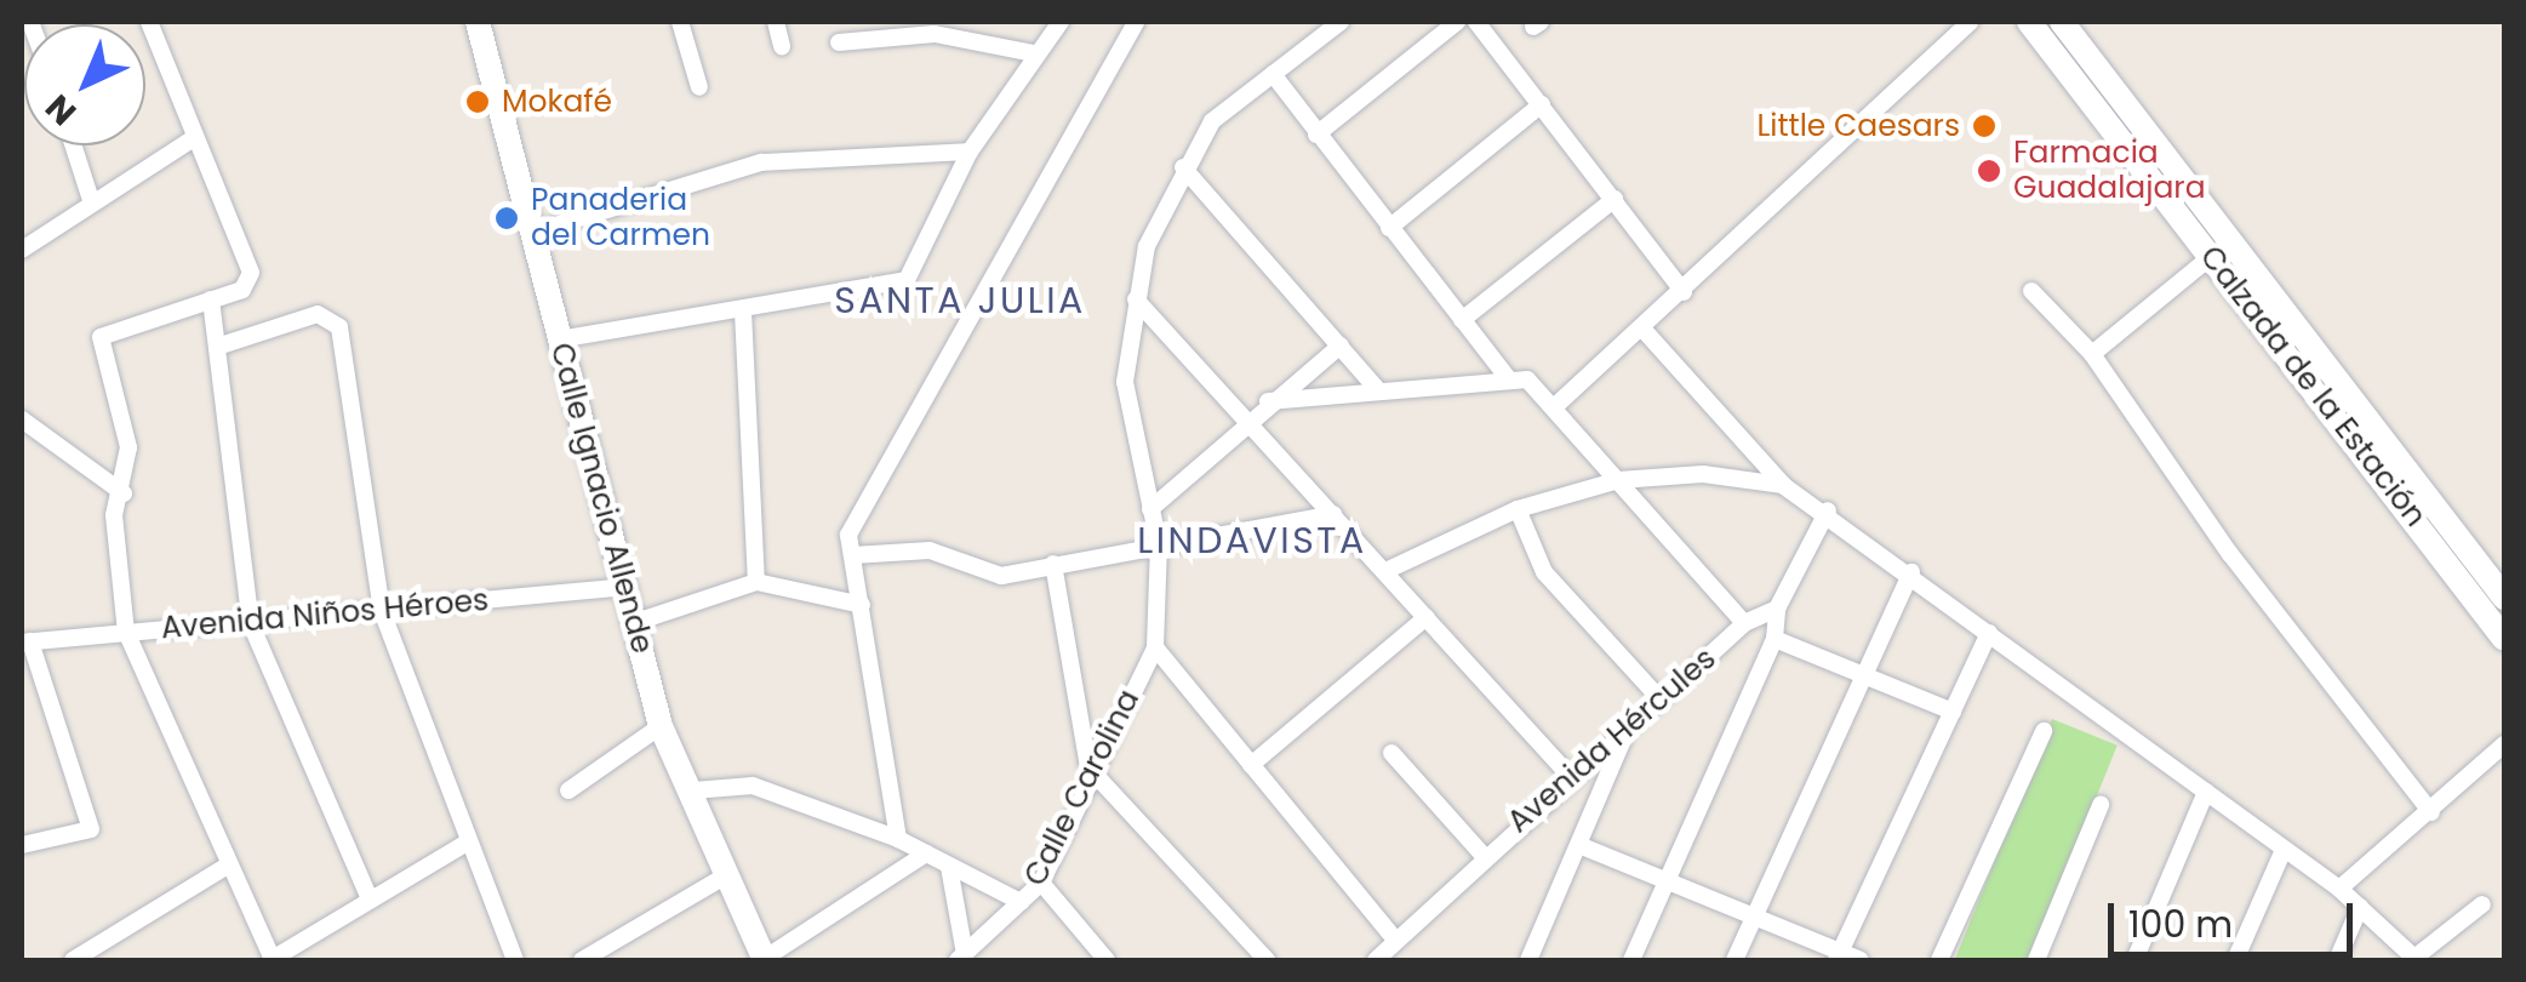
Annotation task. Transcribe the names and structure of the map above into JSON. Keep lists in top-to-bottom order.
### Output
{
  "streets": {
    "main road": ["Calzada de la Estación", "Calle Ignacio Allende"],
    "street": ["Avenida Niños Héroes", "Avenida Hércules", "Calle Carolina"]
  },
  "crossings": [
    ["Calle Ignacio Allende", "Avenida Niños Héroes"]
  ],
  "districts": ["SANTA JULIA", "LINDAVISTA"],
  "places": [
    "Mokafé",
    "Little Caesars",
    "Farmacia Guadalajara",
    "Panaderia del Carmen"
  ],
  "scale_bar": "100 m",
  "north": "bottom left"
}
